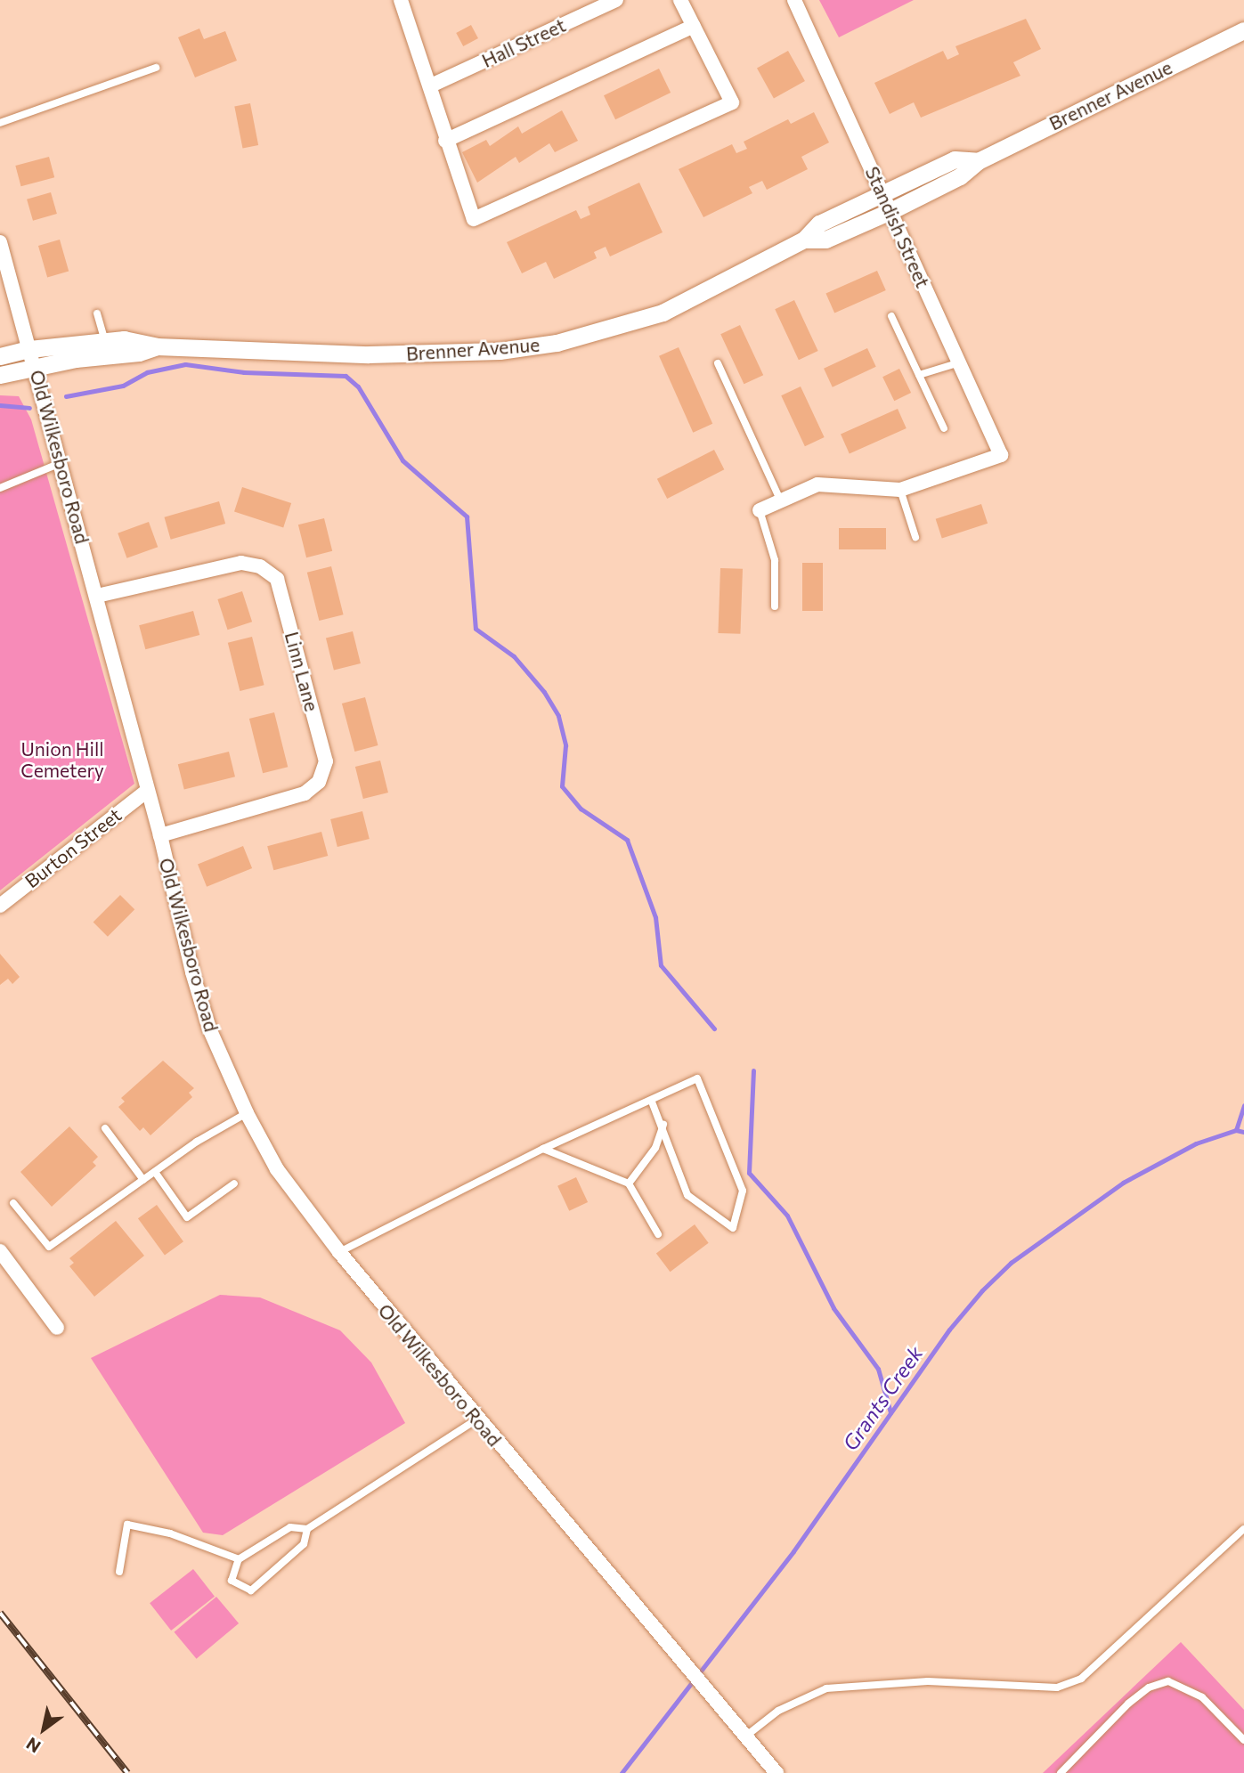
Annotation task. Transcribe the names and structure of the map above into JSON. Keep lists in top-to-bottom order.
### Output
{
  "streets": {
    "street": [
      "Hall Street",
      "Brenner Avenue",
      "Standish Street",
      "Old Wilkesboro Road",
      "Linn Lane",
      "Burton Street"
    ]
  },
  "crossings": [
    ["Brenner Avenue", "Standish Street"],
    ["Brenner Avenue", "Old Wilkesboro Road"],
    ["Old Wilkesboro Road", "Linn Lane"],
    ["Old Wilkesboro Road", "Burton Street"]
  ],
  "water": ["Grants Creek"],
  "parks": ["Union Hill Cemetery"],
  "north": "bottom left"
}
